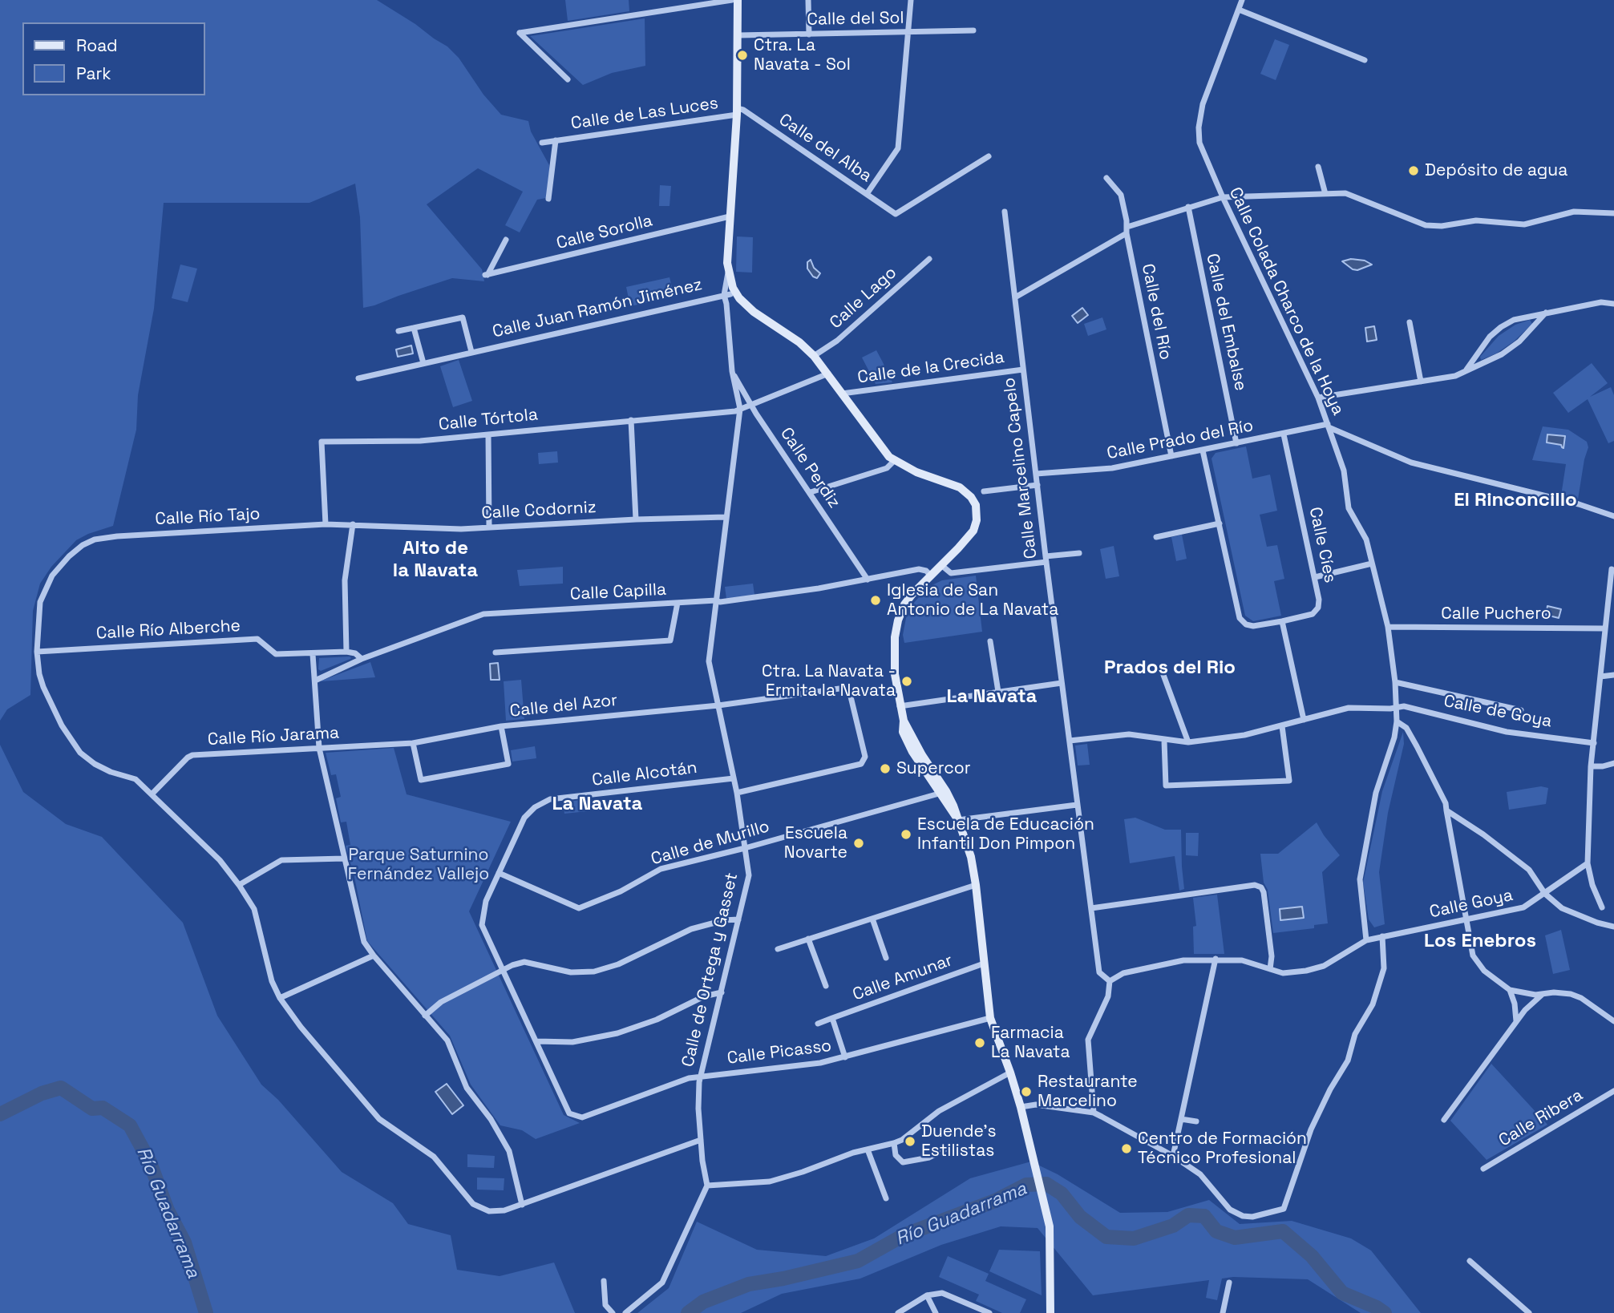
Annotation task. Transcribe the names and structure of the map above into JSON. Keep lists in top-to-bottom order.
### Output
{
  "streets": {
    "street": [
      "Calle del Sol",
      "Calle de Las Luces",
      "Calle del Alba",
      "Calle Sorolla",
      "Calle Lago",
      "Calle Colada Charco de la Hoya",
      "Calle Juan Ramón Jiménez",
      "Calle del Río",
      "Calle del Embalse",
      "Calle de la Crecida",
      "Calle Tórtola",
      "Calle Prado del Río",
      "Calle Perdiz",
      "Calle Marcelino Capelo",
      "Calle Codorniz",
      "Calle Río Tajo",
      "Calle Cíes",
      "Calle Capilla",
      "Calle Puchero",
      "Calle Río Alberche",
      "Calle del Azor",
      "Calle de Goya",
      "Calle Río Jarama",
      "Calle Alcotán",
      "Calle de Murillo",
      "Calle Goya",
      "Calle de Ortega y Gasset",
      "Calle Amunar",
      "Calle Picasso",
      "Calle Ribera"
    ]
  },
  "crossings": [
    ["Calle de Las Luces", "Calle del Alba"],
    ["Calle Colada Charco de la Hoya", "Calle Prado del Río"],
    ["Calle Colada Charco de la Hoya", "Calle Puchero"],
    ["Calle Colada Charco de la Hoya", "Calle de Goya"],
    ["Calle Juan Ramón Jiménez", "Calle Perdiz"],
    ["Calle del Río", "Calle Prado del Río"],
    ["Calle del Embalse", "Calle Prado del Río"],
    ["Calle de la Crecida", "Calle Marcelino Capelo"],
    ["Calle Tórtola", "Calle Perdiz"],
    ["Calle Tórtola", "Calle Río Tajo"],
    ["Calle Tórtola", "Calle de Ortega y Gasset"],
    ["Calle Prado del Río", "Calle Marcelino Capelo"],
    ["Calle Prado del Río", "Calle Cíes"],
    ["Calle Perdiz", "Calle Capilla"],
    ["Calle Perdiz", "Calle de Ortega y Gasset"],
    ["Calle Marcelino Capelo", "Calle de Goya"],
    ["Calle Codorniz", "Calle Río Tajo"],
    ["Calle Codorniz", "Calle de Ortega y Gasset"],
    ["Calle Río Tajo", "Calle Río Alberche"],
    ["Calle Río Tajo", "Calle Río Jarama"],
    ["Calle Río Tajo", "Calle de Ortega y Gasset"],
    ["Calle Capilla", "Calle Río Alberche"],
    ["Calle Capilla", "Calle de Ortega y Gasset"],
    ["Calle del Azor", "Calle Río Jarama"],
    ["Calle del Azor", "Calle de Ortega y Gasset"],
    ["Calle Alcotán", "Calle de Murillo"],
    ["Calle Alcotán", "Calle de Ortega y Gasset"],
    ["Calle Alcotán", "Calle Picasso"],
    ["Calle de Murillo", "Calle de Ortega y Gasset"],
    ["Calle de Murillo", "Calle Picasso"],
    ["Calle de Ortega y Gasset", "Calle Picasso"]
  ],
  "districts": [
    "El Rinconcillo",
    "Alto de la Navata",
    "Prados del Rio",
    "La Navata",
    "La Navata",
    "Los Enebros"
  ],
  "water": ["Río Guadarrama"],
  "parks": ["Parque Saturnino Fernández Vallejo"],
  "places": [
    "Ctra. La Navata - Sol",
    "Depósito de agua",
    "Iglesia de San Antonio de La Navata",
    "Ctra. La Navata - Ermita la Navata",
    "Supercor",
    "Escuela de Educación Infantil Don Pimpon",
    "Escuela Novarte",
    "Farmacia La Navata",
    "Restaurante Marcelino",
    "Duende's Estilistas",
    "Centro de Formación Técnico Profesional"
  ],
  "legend": ["Road", "Park"]
}
